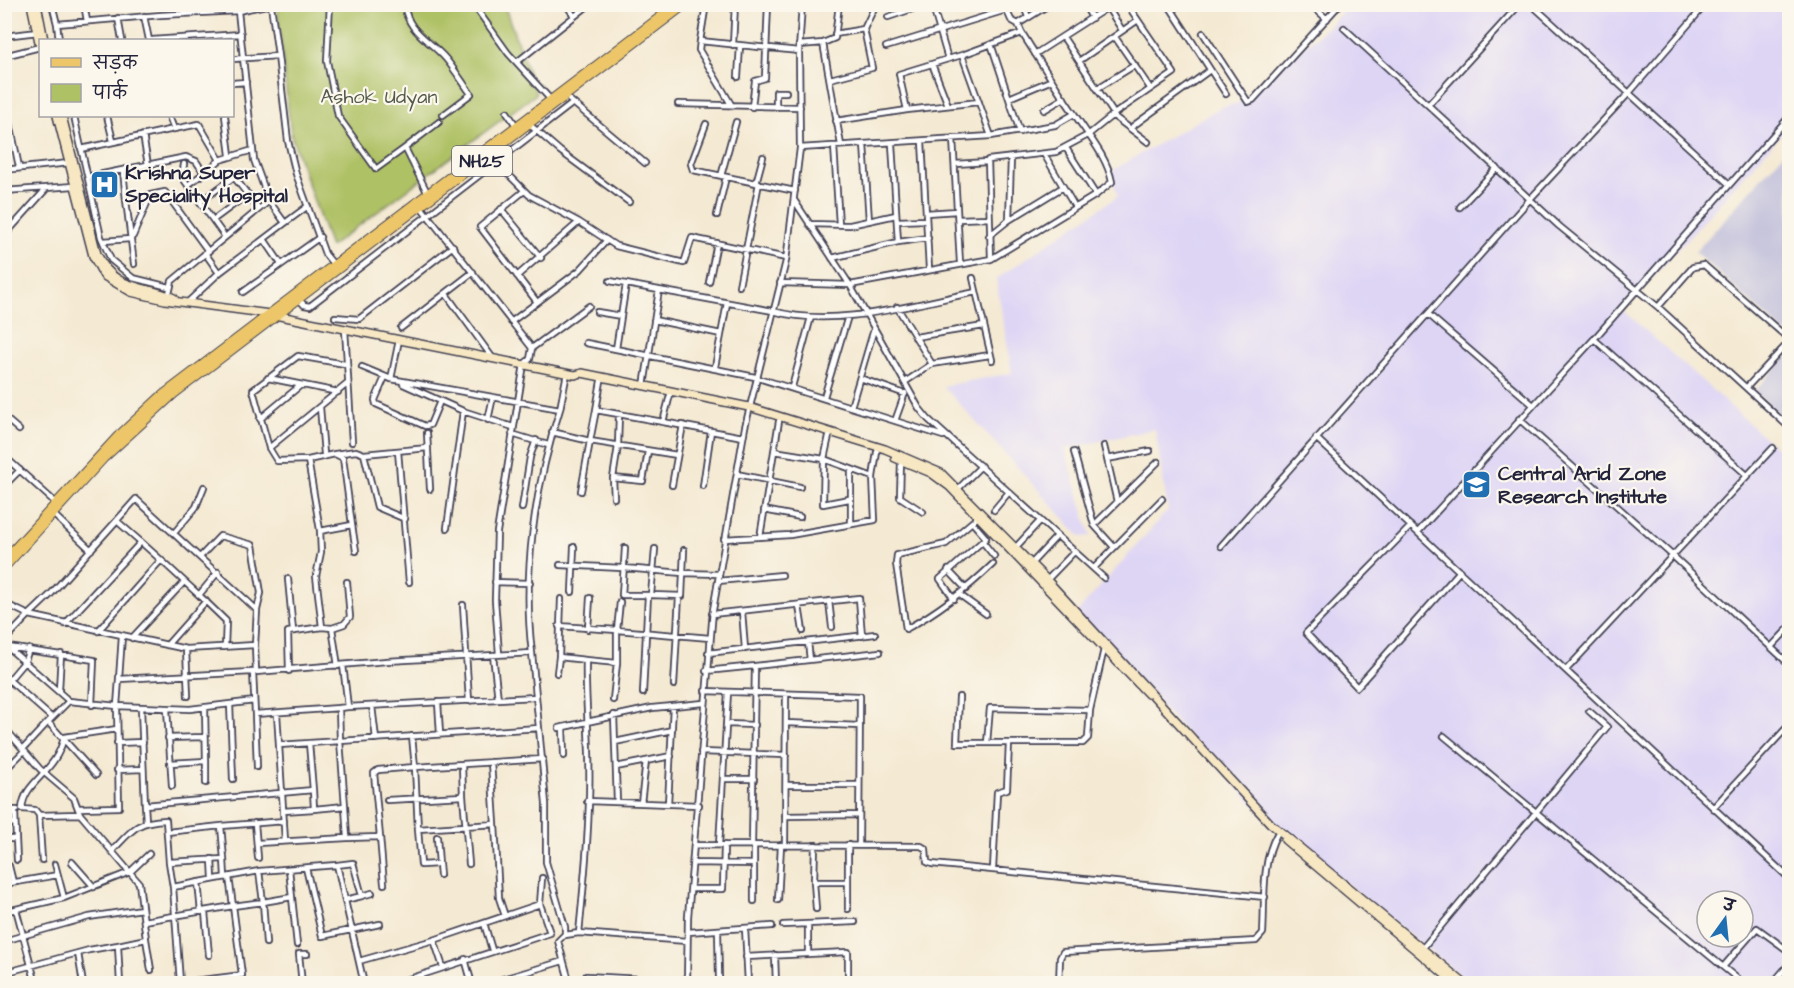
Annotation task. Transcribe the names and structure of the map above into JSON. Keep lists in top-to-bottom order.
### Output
{
  "streets": {
    "main road": ["NH25"]
  },
  "parks": ["Ashok Udyan"],
  "places": {
    "hospital": ["Krishna Super Speciality Hospital"],
    "school or university": ["Central Arid Zone Research Institute"]
  },
  "legend": ["सड़क", "पार्क"],
  "north": "top"
}
